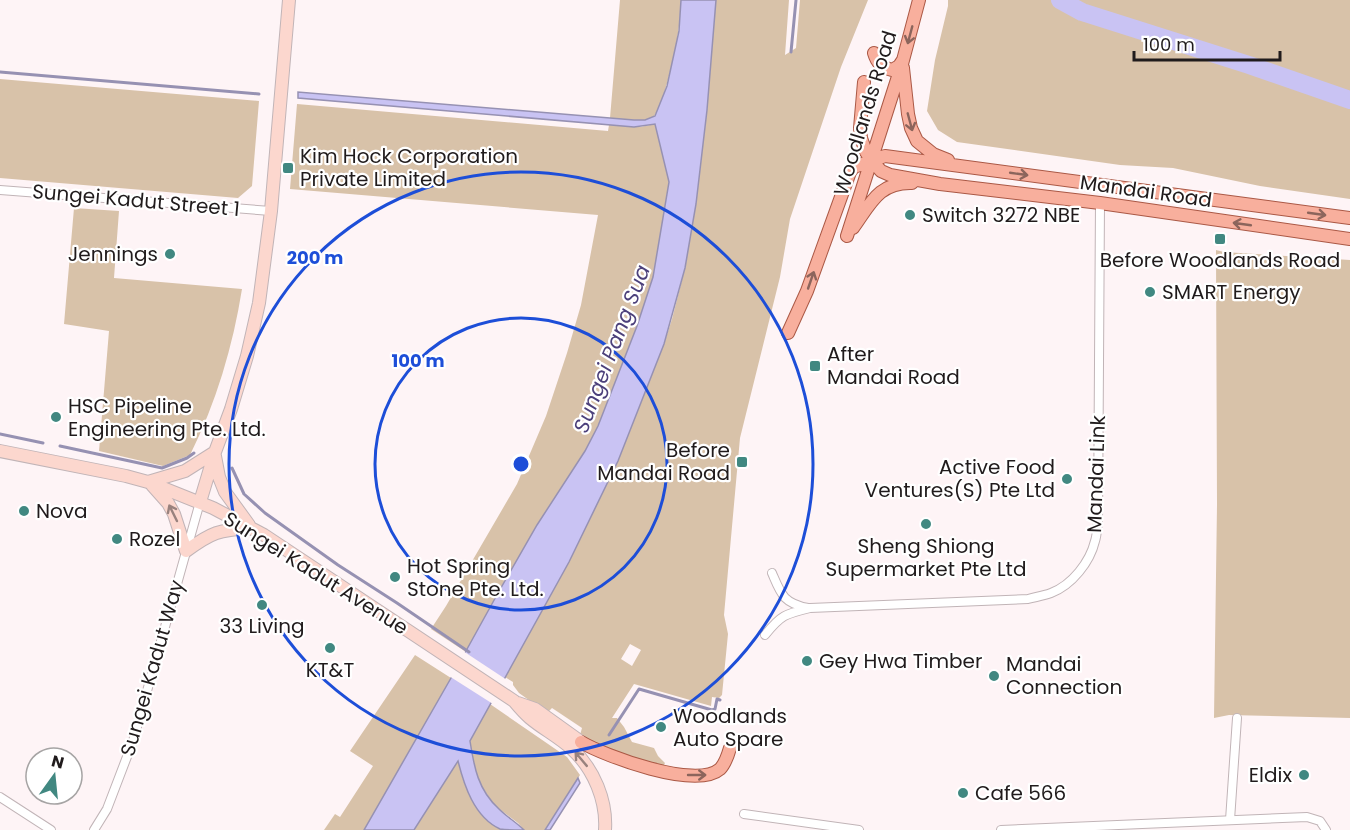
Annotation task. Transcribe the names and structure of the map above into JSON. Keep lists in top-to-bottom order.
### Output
{
  "streets": {
    "main road": ["Woodlands Road", "Mandai Road"],
    "street": [
      "Sungei Kadut Street 1",
      "Mandai Link",
      "Sungei Kadut Avenue",
      "Sungei Kadut Way"
    ]
  },
  "crossings": [
    ["Woodlands Road", "Mandai Road"],
    ["Mandai Road", "Mandai Link"],
    ["Sungei Kadut Avenue", "Sungei Kadut Way"]
  ],
  "water": ["Sungei Pang Sua"],
  "places": {
    "transit": [
      "Kim Hock Corporation Private Limited",
      "Before Woodlands Road",
      "After Mandai Road",
      "Before Mandai Road"
    ],
    "other": [
      "Switch 3272 NBE",
      "Jennings",
      "SMART Energy",
      "HSC Pipeline Engineering Pte. Ltd.",
      "Active Food Ventures(S) Pte Ltd",
      "Nova",
      "Sheng Shiong Supermarket Pte Ltd",
      "Rozel",
      "Hot Spring Stone Pte. Ltd.",
      "33 Living",
      "KT&T",
      "Gey Hwa Timber",
      "Mandai Connection",
      "Woodlands Auto Spare",
      "Eldix",
      "Cafe 566"
    ]
  },
  "scale_bar": "100 m",
  "north": "top",
  "rings": ["200 m", "100 m"]
}
